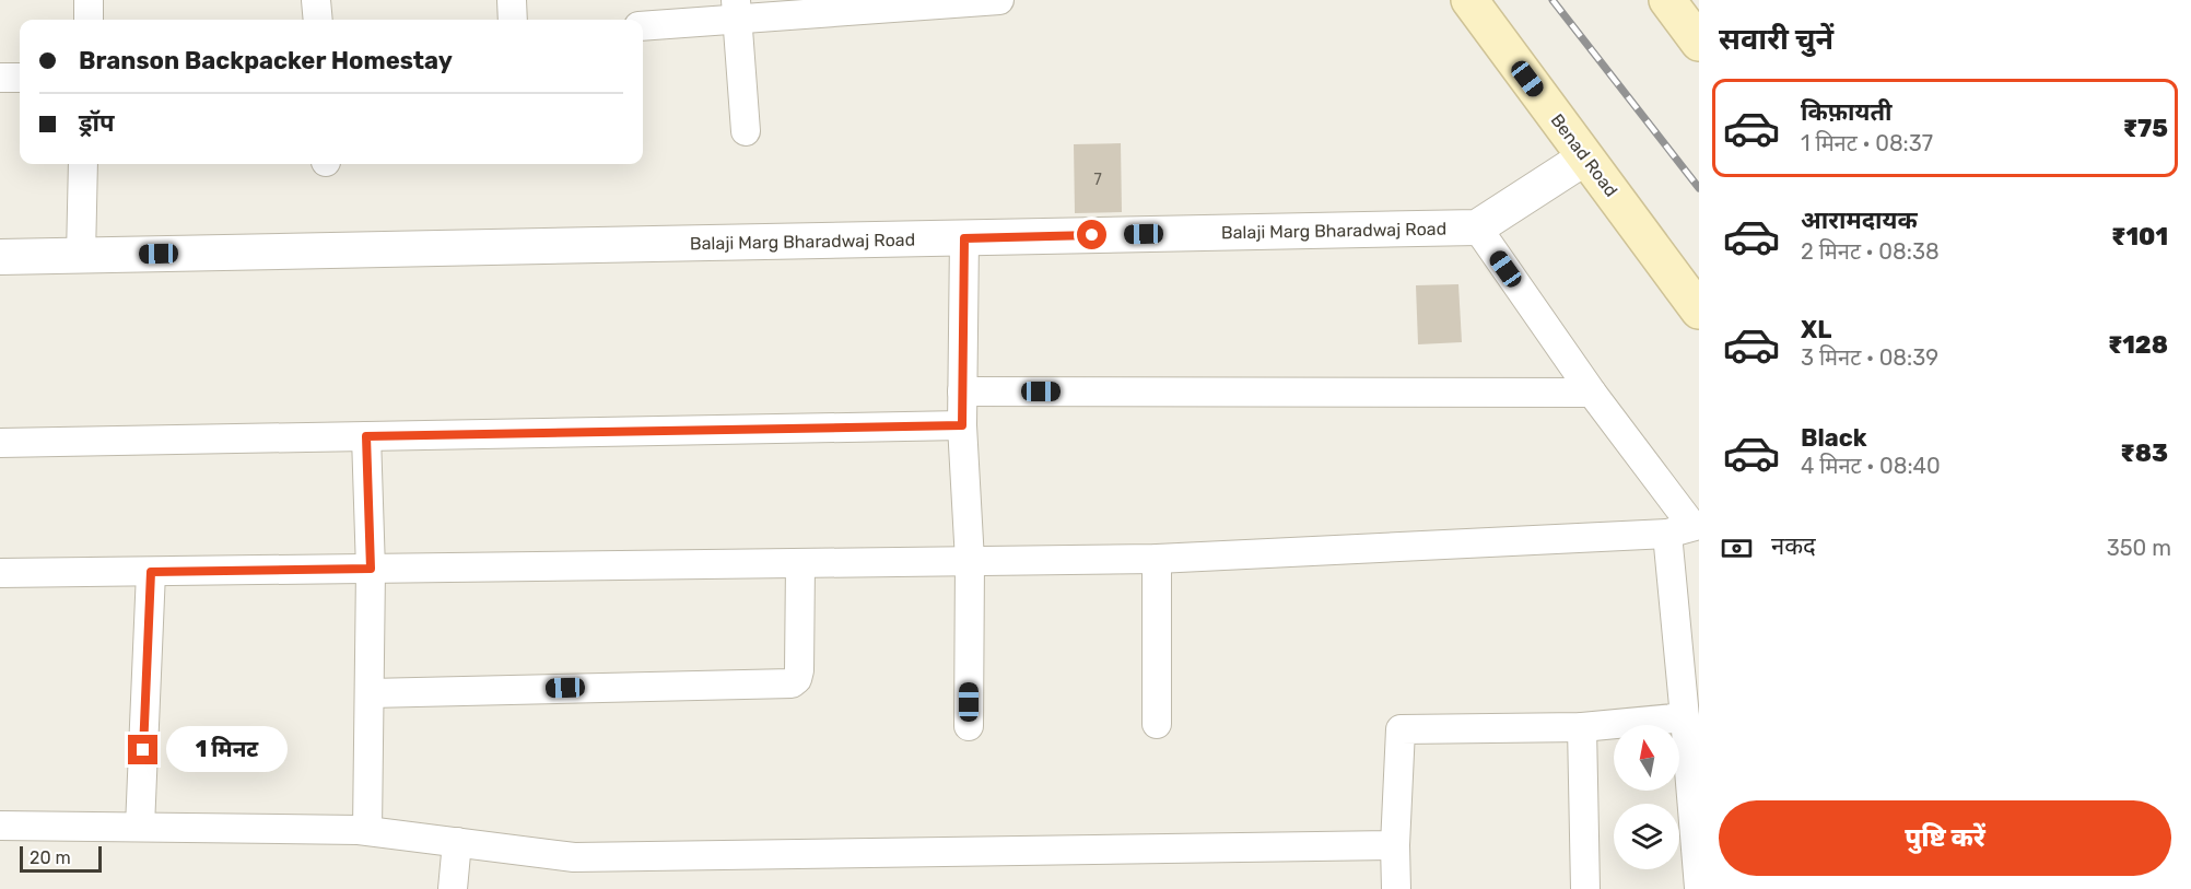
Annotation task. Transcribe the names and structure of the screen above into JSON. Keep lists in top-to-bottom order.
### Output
{
  "streets": {
    "main road": ["Benad Road"],
    "street": ["Balaji Marg Bharadwaj Road"]
  },
  "house_numbers": ["7"],
  "scale_bar": "20 m",
  "north": "top",
  "page": {
    "heading": "सवारी चुनें",
    "banner": ["Branson Backpacker Homestay", "ड्रॉप"],
    "list": [
      {
        "name": "किफ़ायती",
        "note": "1 मिनट · 08:37",
        "value": "₹75"
      },
      {
        "name": "आरामदायक",
        "note": "2 मिनट · 08:38",
        "value": "₹101"
      },
      {
        "name": "XL",
        "note": "3 मिनट · 08:39",
        "value": "₹128"
      },
      {
        "name": "Black",
        "note": "4 मिनट · 08:40",
        "value": "₹83"
      }
    ],
    "pay": ["नकद", "350 m"],
    "bubble": "1 मिनट",
    "buttons": "पुष्टि करें",
    "scale": "20 m"
  }
}
